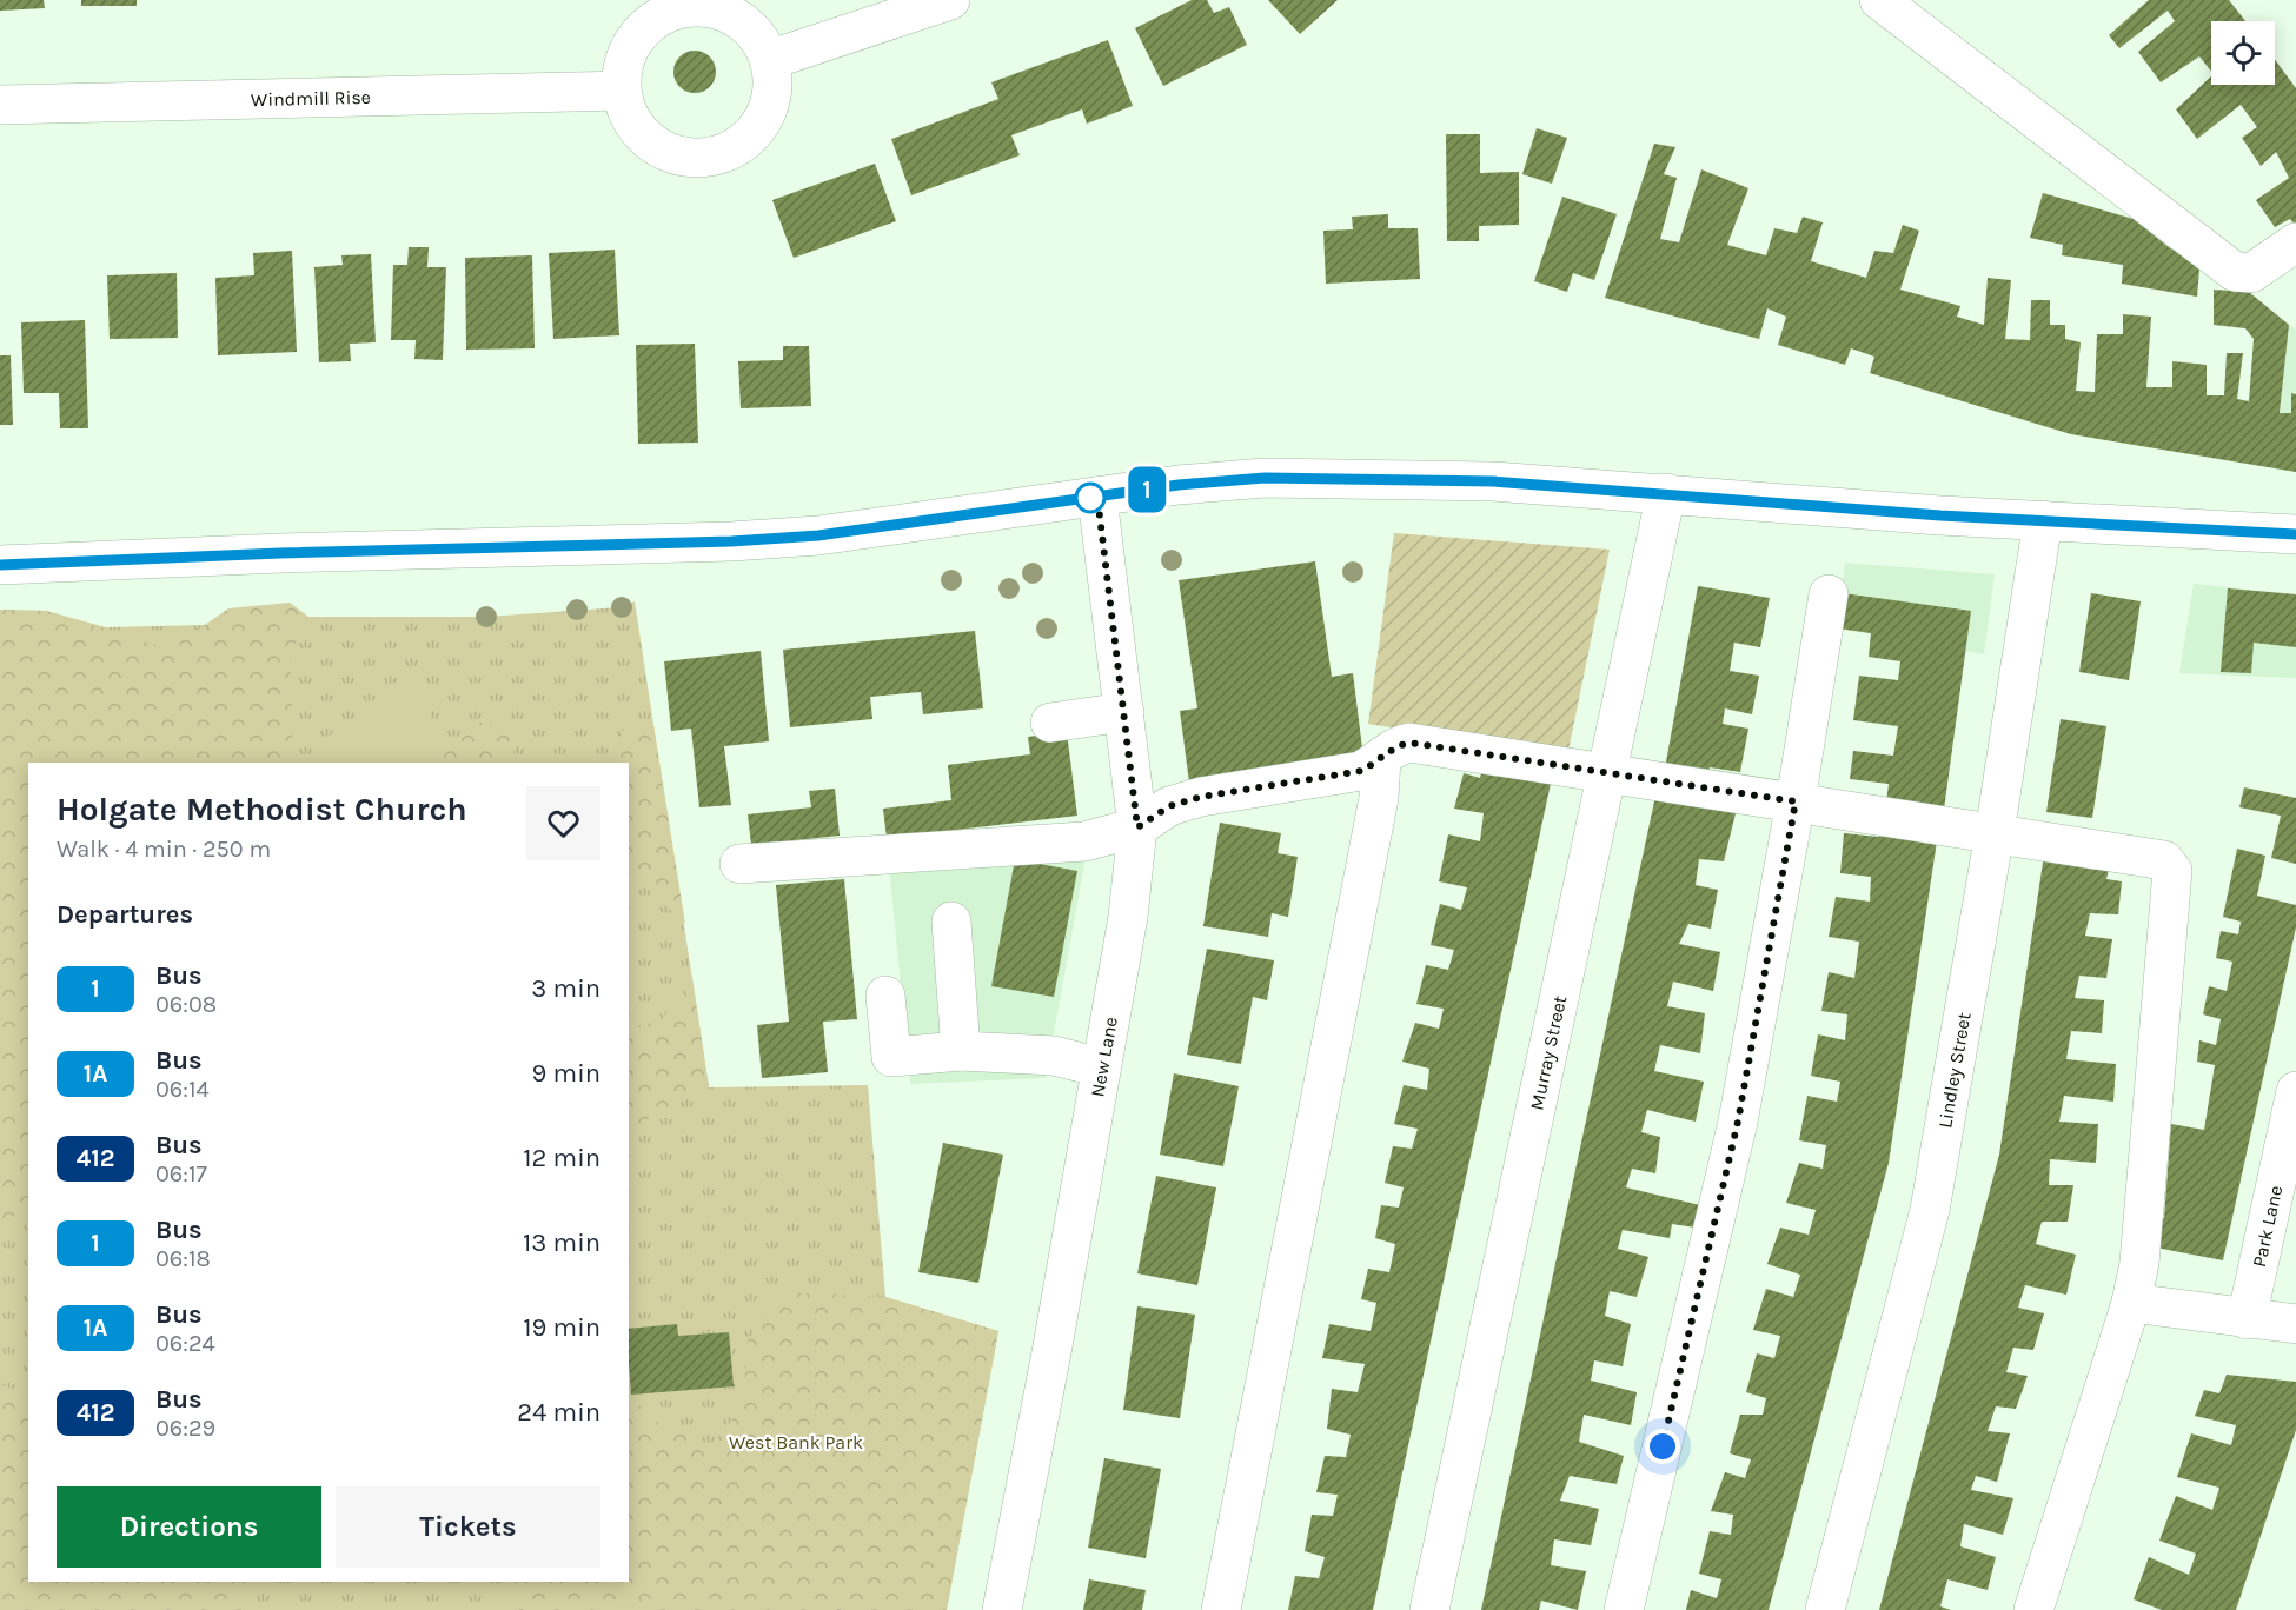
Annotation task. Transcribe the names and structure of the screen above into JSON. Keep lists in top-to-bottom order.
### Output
{
  "streets": {
    "street": [
      "Windmill Rise",
      "Murray Street",
      "New Lane",
      "Lindley Street",
      "Park Lane"
    ]
  },
  "parks": ["West Bank Park"],
  "lines": ["bus line 1"],
  "page": {
    "on_map": "1",
    "heading": [
      ["Holgate Methodist Church", "Walk · 4 min · 250 m"],
      "Departures"
    ],
    "list": [
      {
        "mark": "1",
        "name": "Bus",
        "note": "06:08",
        "value": "3 min"
      },
      {
        "mark": "1A",
        "name": "Bus",
        "note": "06:14",
        "value": "9 min"
      },
      {
        "mark": "412",
        "name": "Bus",
        "note": "06:17",
        "value": "12 min"
      },
      {
        "mark": "1",
        "name": "Bus",
        "note": "06:18",
        "value": "13 min"
      },
      {
        "mark": "1A",
        "name": "Bus",
        "note": "06:24",
        "value": "19 min"
      },
      {
        "mark": "412",
        "name": "Bus",
        "note": "06:29",
        "value": "24 min"
      }
    ],
    "buttons": ["Directions", "Tickets"]
  }
}
